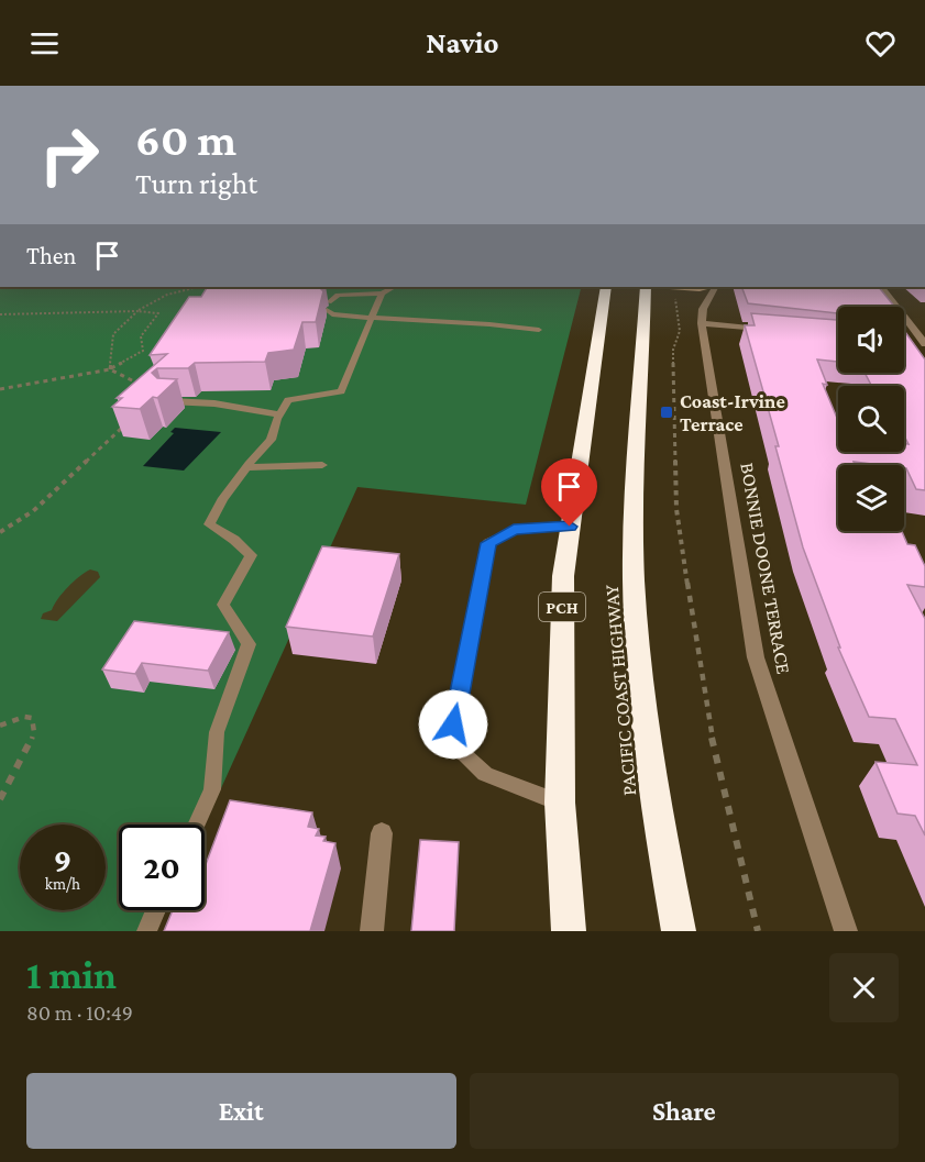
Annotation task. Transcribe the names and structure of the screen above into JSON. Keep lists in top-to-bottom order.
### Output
{
  "streets": {
    "highway": ["PCH", "PACIFIC COAST HIGHWAY"],
    "street": ["BONNIE DOONE TERRACE"]
  },
  "places": {
    "transit": ["Coast-Irvine Terrace"]
  },
  "page": {
    "header": "Navio",
    "turn": ["60 m", "Turn right"],
    "then": "Then",
    "speed": "9 km/h",
    "limit": "20",
    "heading": ["1 min", "80 m · 10:49"],
    "buttons": ["Exit", "Share"]
  }
}
